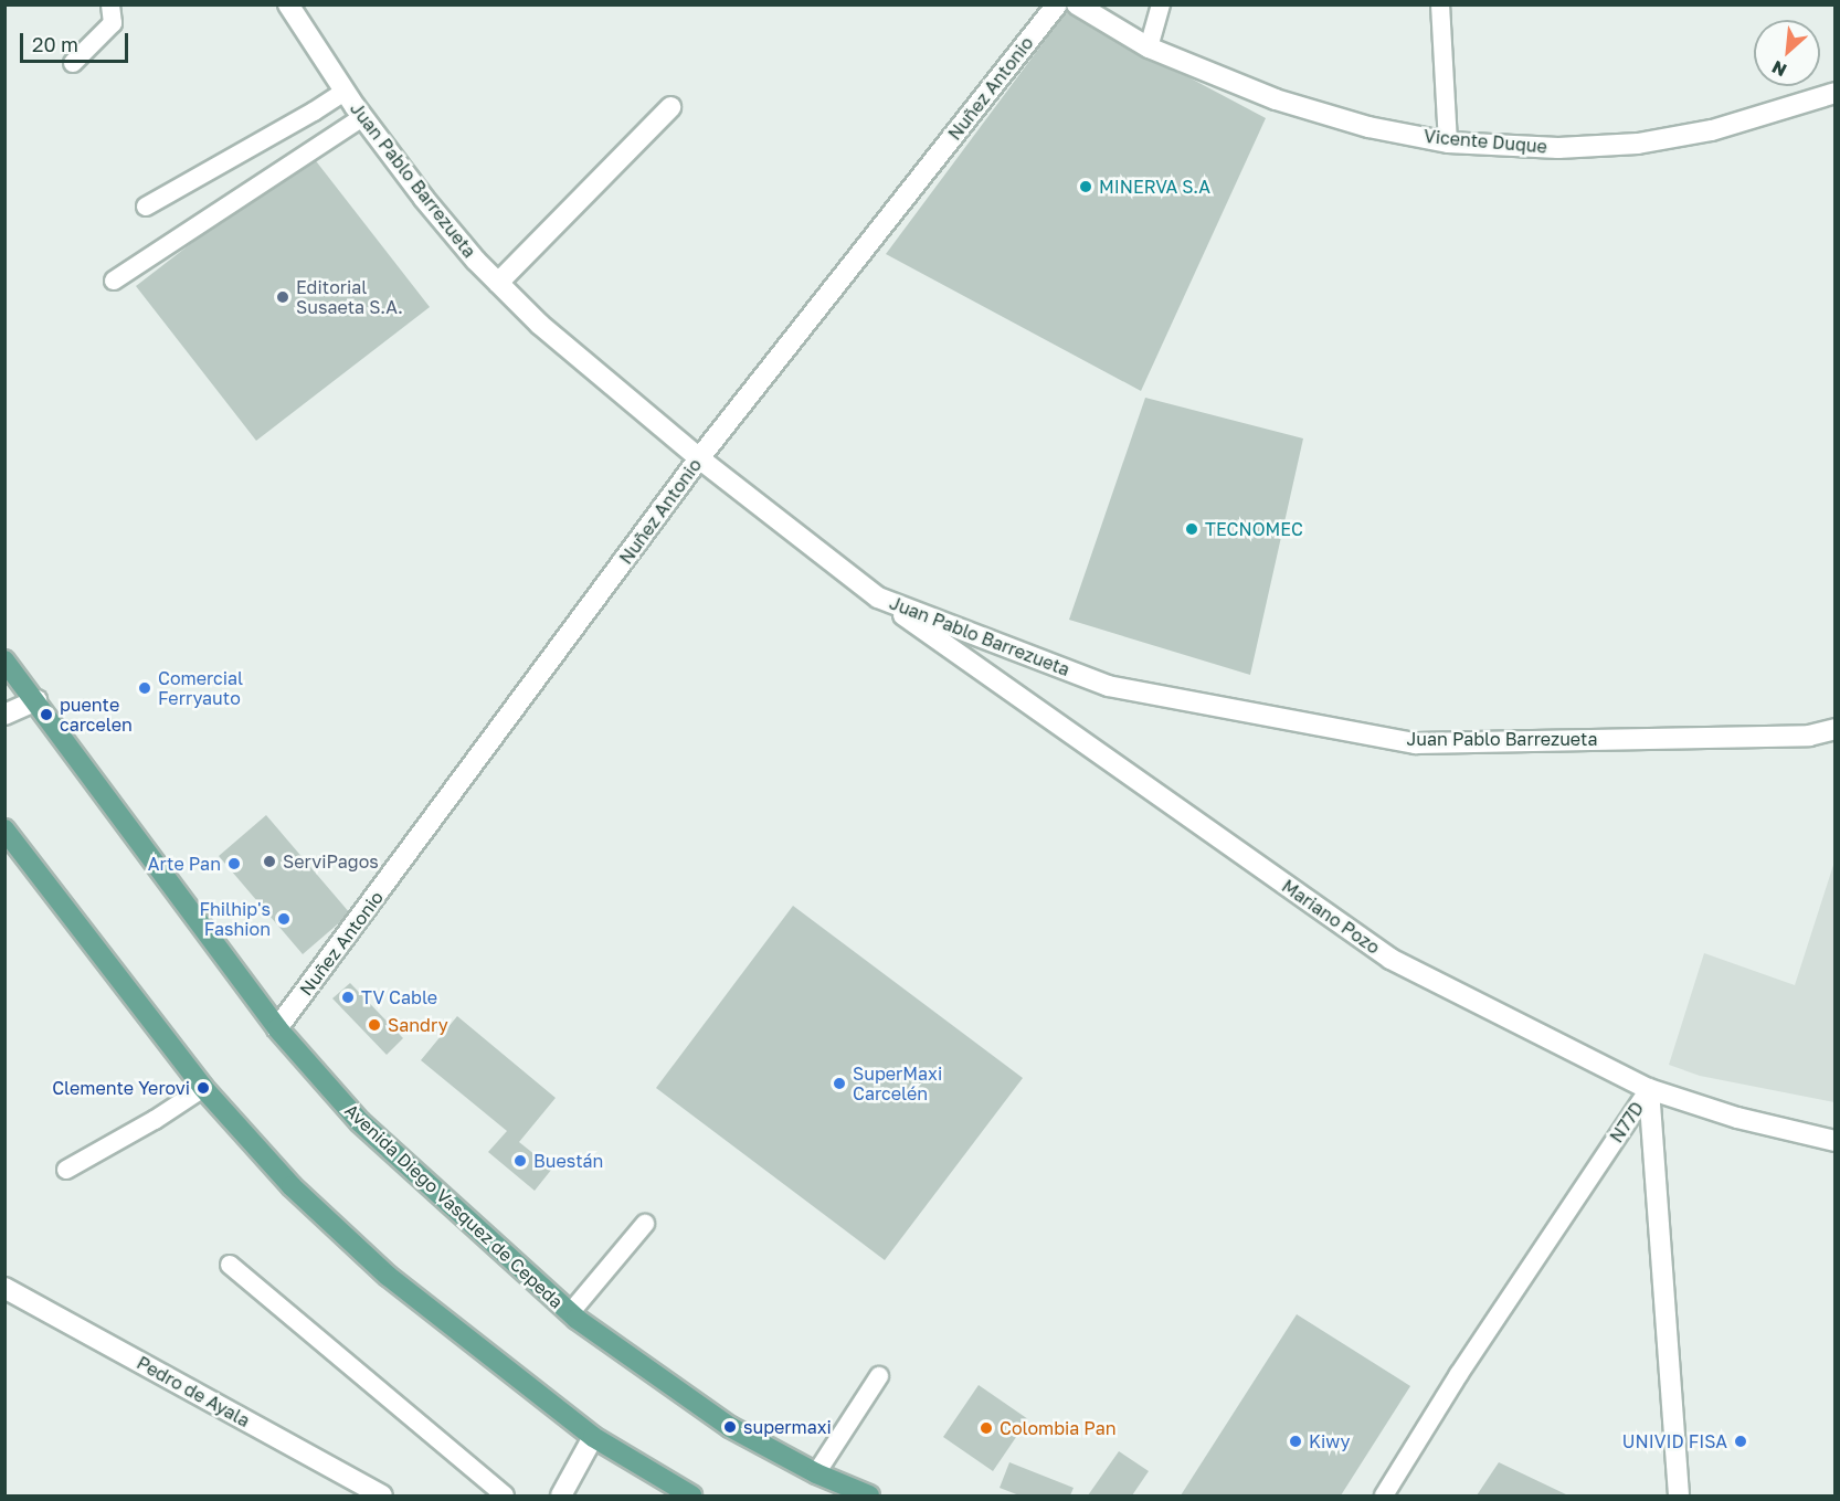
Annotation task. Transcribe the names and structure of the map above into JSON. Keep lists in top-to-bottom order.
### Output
{
  "streets": {
    "main road": ["Avenida Diego Vasquez de Cepeda"],
    "street": [
      "Nuñez Antonio",
      "Vicente Duque",
      "Juan Pablo Barrezueta",
      "Mariano Pozo",
      "N77D",
      "Pedro de Ayala"
    ]
  },
  "crossings": [
    ["Nuñez Antonio", "Juan Pablo Barrezueta"],
    ["Nuñez Antonio", "Avenida Diego Vasquez de Cepeda"],
    ["Juan Pablo Barrezueta", "Mariano Pozo"],
    ["Mariano Pozo", "N77D"]
  ],
  "places": [
    "MINERVA S.A",
    "Editorial Susaeta S.A.",
    "TECNOMEC",
    "Comercial Ferryauto",
    "puente carcelen",
    "ServiPagos",
    "Arte Pan",
    "Fhilhip's Fashion",
    "TV Cable",
    "Sandry",
    "SuperMaxi Carcelén",
    "Clemente Yerovi",
    "Buestán",
    "supermaxi",
    "Colombia Pan",
    "Kiwy",
    "UNIVID FISA"
  ],
  "scale_bar": "20 m",
  "north": "bottom left"
}
